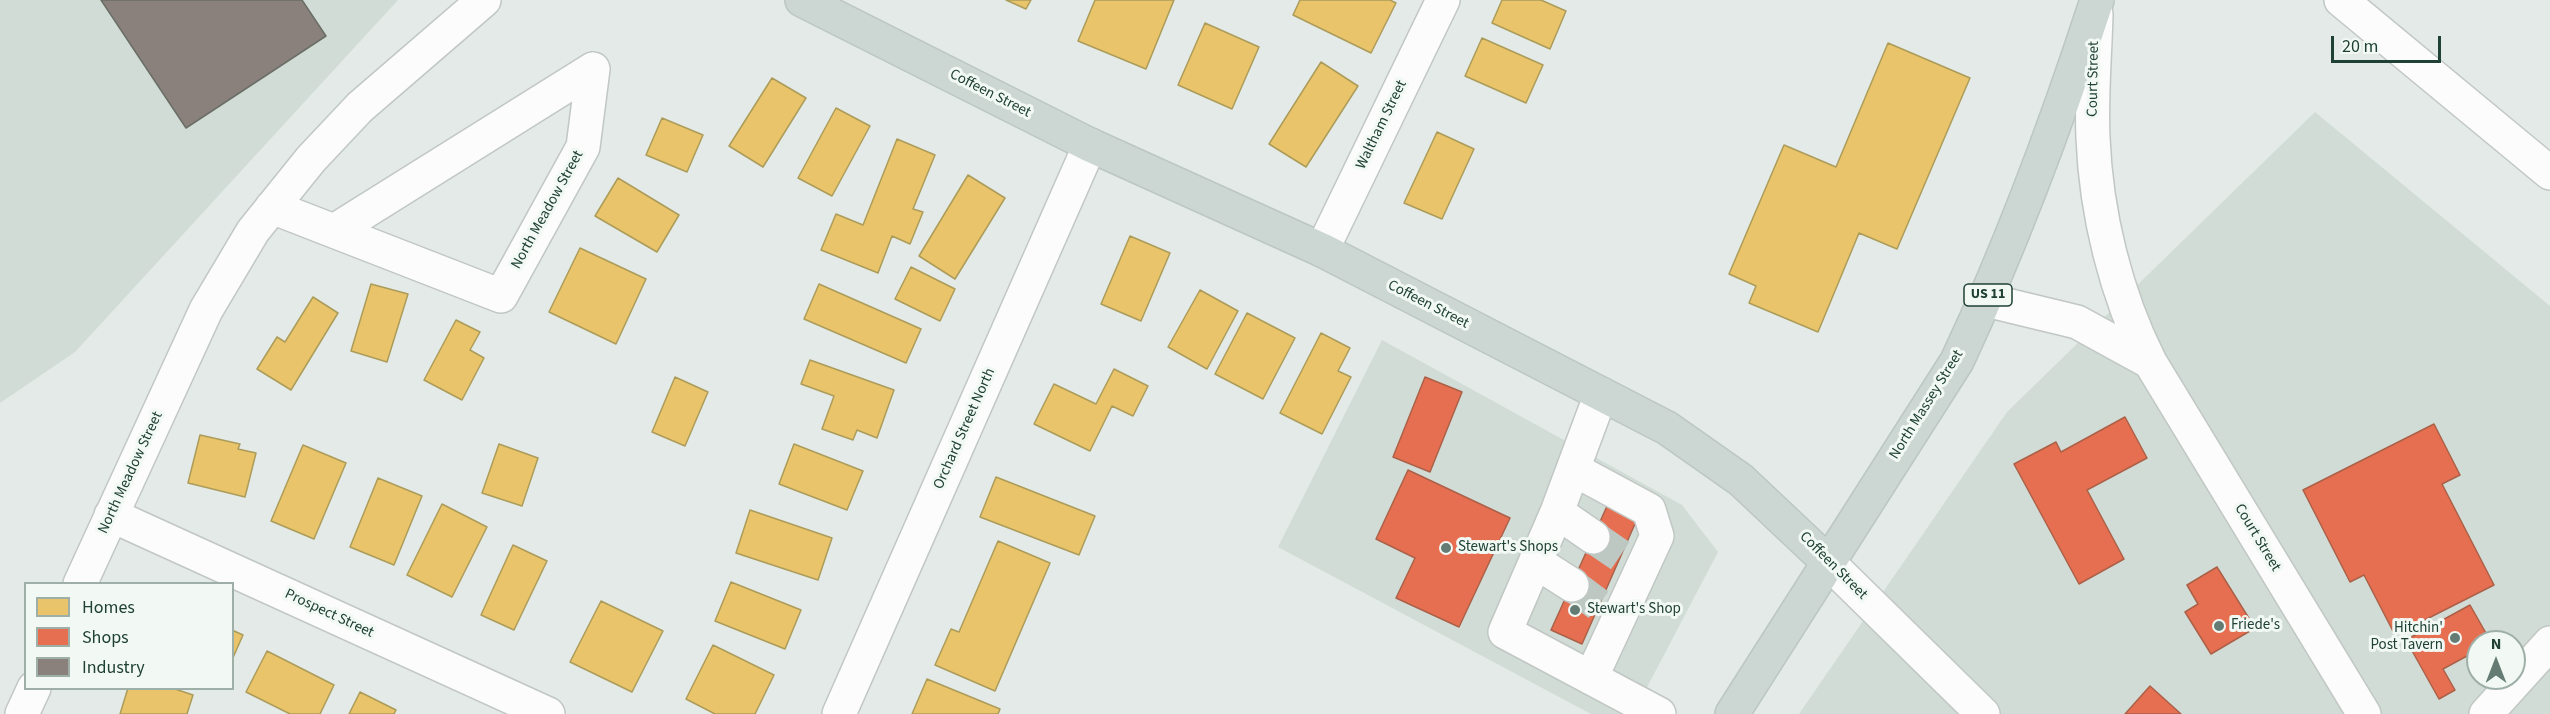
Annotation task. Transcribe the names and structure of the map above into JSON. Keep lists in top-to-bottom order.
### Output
{
  "streets": {
    "main road": ["Coffeen Street", "US 11", "North Massey Street"],
    "street": [
      "Court Street",
      "Waltham Street",
      "North Meadow Street",
      "Orchard Street North",
      "Prospect Street"
    ]
  },
  "crossings": [
    ["Court Street", "North Massey Street"],
    ["Coffeen Street", "Waltham Street"],
    ["Coffeen Street", "North Massey Street"],
    ["Coffeen Street", "Orchard Street North"],
    ["North Meadow Street", "Prospect Street"]
  ],
  "places": [
    "Stewart's Shops",
    "Stewart's Shop",
    "Friede's",
    "Hitchin' Post Tavern"
  ],
  "legend": ["Homes", "Shops", "Industry"],
  "scale_bar": "20 m",
  "north": "top"
}
